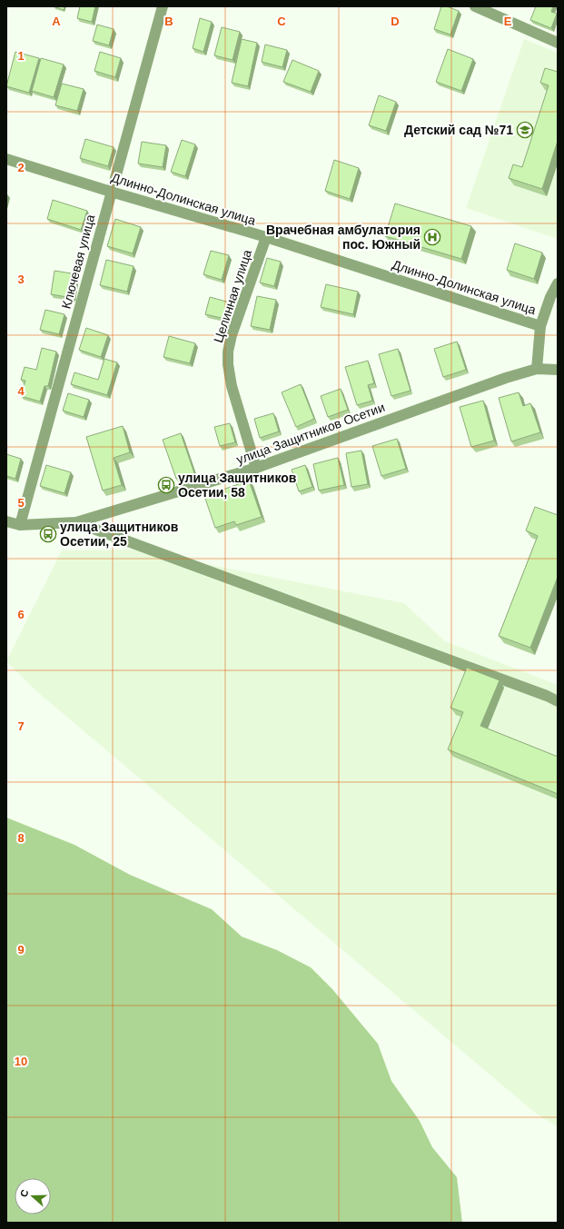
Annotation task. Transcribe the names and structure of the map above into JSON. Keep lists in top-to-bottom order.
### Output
{
  "streets": {
    "street": [
      "Длинно-Долинская улица",
      "Ключевая улица",
      "Целинная улица",
      "улица Защитников Осетии"
    ]
  },
  "crossings": [
    ["Длинно-Долинская улица", "Ключевая улица"],
    ["Длинно-Долинская улица", "Целинная улица"],
    ["Длинно-Долинская улица", "улица Защитников Осетии"],
    ["Ключевая улица", "улица Защитников Осетии"],
    ["Целинная улица", "улица Защитников Осетии"]
  ],
  "places": {
    "school or university": ["Детский сад №71"],
    "hospital": ["Врачебная амбулатория пос. Южный"],
    "bus stop": ["улица Защитников Осетии, 58", "улица Защитников Осетии, 25"]
  },
  "north": "left",
  "grid": {
    "columns": [
      "A",
      "B",
      "C",
      "D",
      "E"
    ],
    "rows": [
      "1",
      "2",
      "3",
      "4",
      "5",
      "6",
      "7",
      "8",
      "9",
      "10"
    ]
  }
}
